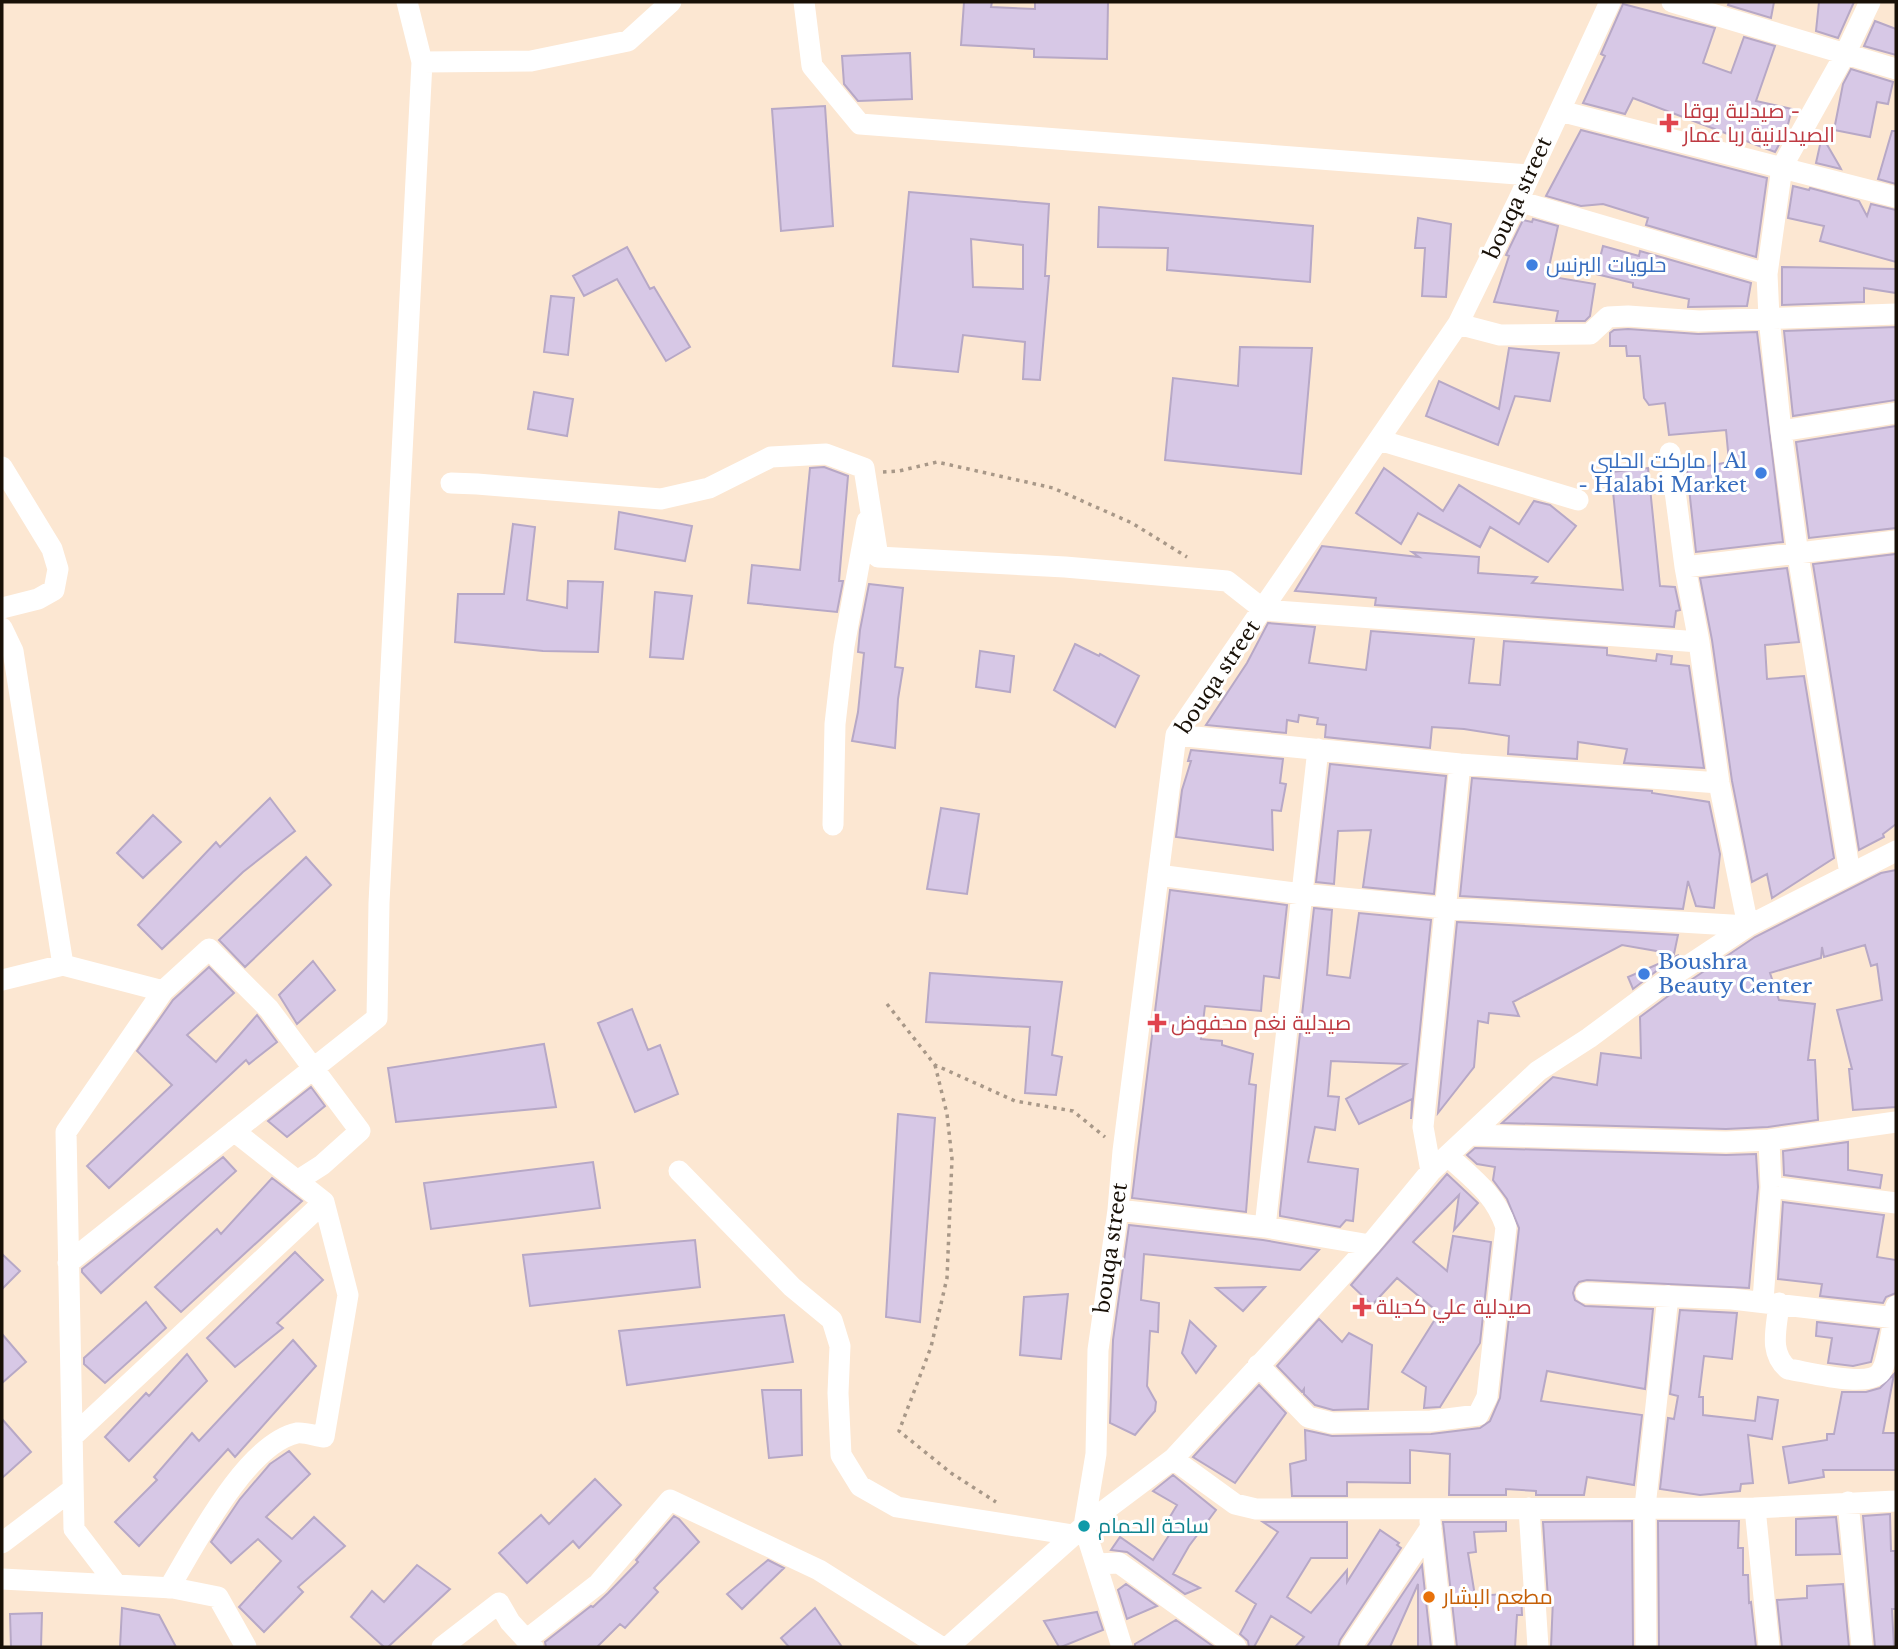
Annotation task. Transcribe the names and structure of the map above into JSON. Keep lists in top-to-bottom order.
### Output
{
  "streets": {
    "street": ["bouqa street"]
  },
  "places": {
    "health": ["صيدلية بوقا - الصيدلانية ربا عمار", "صيدلية نغم محفوض", "صيدلية علي كحيلة"],
    "other": [
      "حلويات البرنس",
      "ماركت الحلبي | Al - Halabi Market",
      "Boushra Beauty Center",
      "ساحة الحمام",
      "مطعم البشار"
    ]
  }
}
